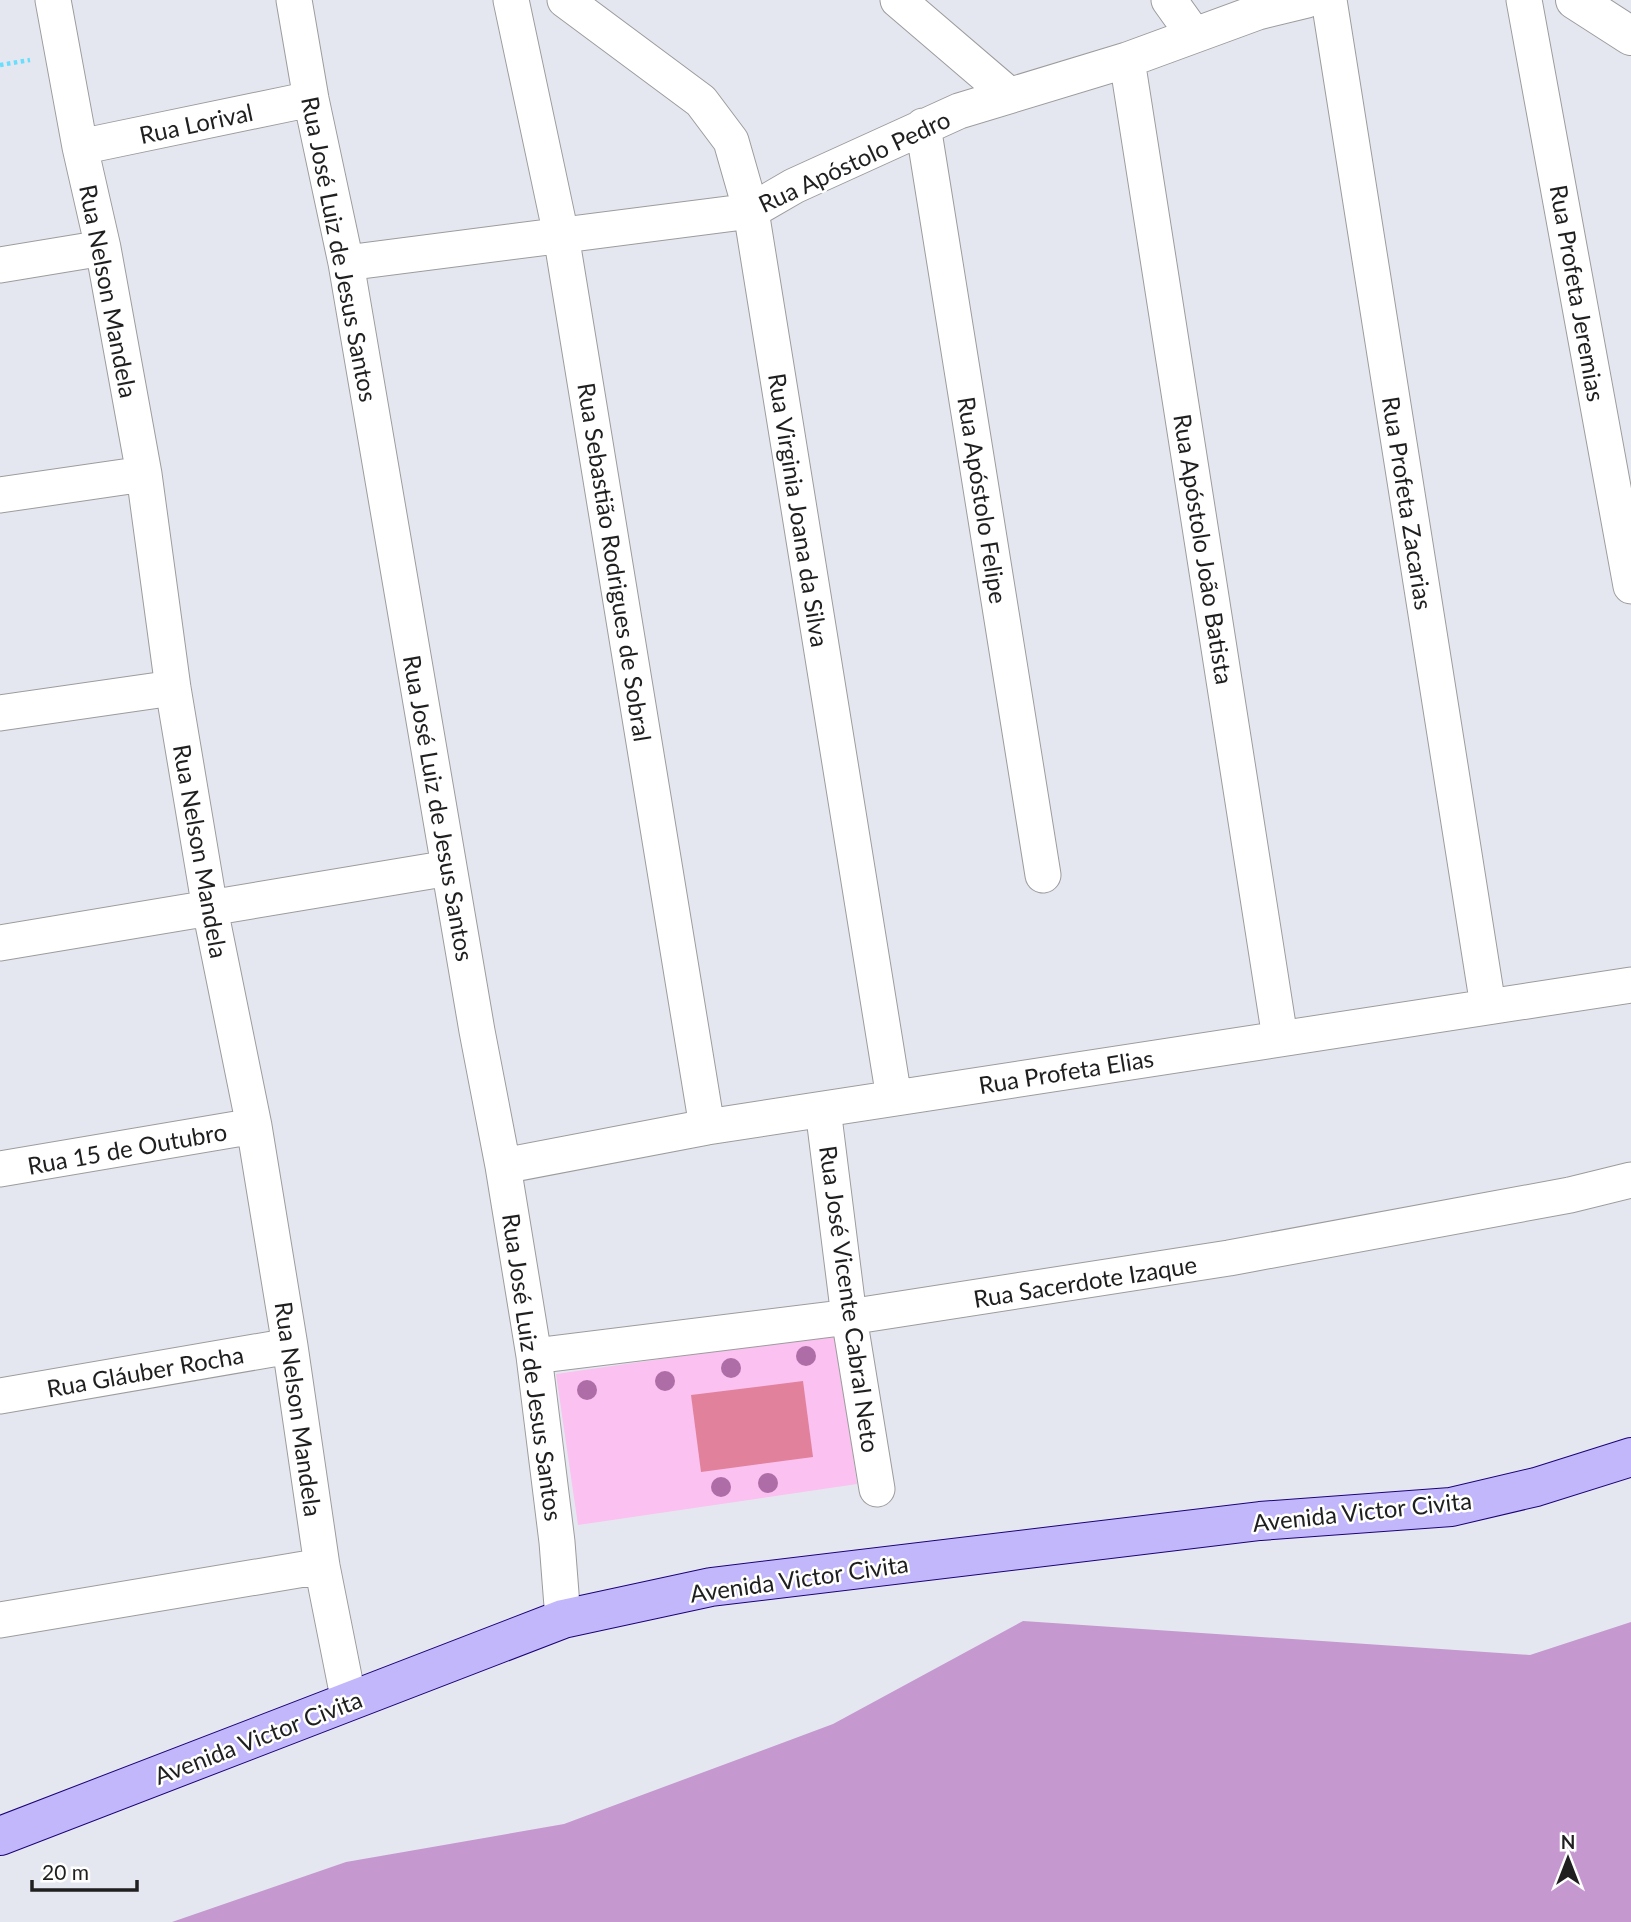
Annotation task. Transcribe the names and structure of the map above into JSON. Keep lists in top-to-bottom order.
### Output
{
  "streets": {
    "main road": ["Avenida Victor Civita"],
    "street": [
      "Rua Lorival",
      "Rua Apóstolo Pedro",
      "Rua José Luiz de Jesus Santos",
      "Rua Nelson Mandela",
      "Rua Profeta Jeremias",
      "Rua Apóstolo Felipe",
      "Rua Profeta Zacarias",
      "Rua Virginia Joana da Silva",
      "Rua Apóstolo João Batista",
      "Rua Sebastião Rodrigues de Sobral",
      "Rua Profeta Elias",
      "Rua 15 de Outubro",
      "Rua Sacerdote Izaque",
      "Rua José Vicente Cabral Neto",
      "Rua Gláuber Rocha"
    ]
  },
  "crossings": [
    ["Rua Lorival", "Rua José Luiz de Jesus Santos"],
    ["Rua Lorival", "Rua Nelson Mandela"],
    ["Rua Apóstolo Pedro", "Rua José Luiz de Jesus Santos"],
    ["Rua Apóstolo Pedro", "Rua Apóstolo Felipe"],
    ["Rua Apóstolo Pedro", "Rua Virginia Joana da Silva"],
    ["Rua Apóstolo Pedro", "Rua Apóstolo João Batista"],
    ["Rua Apóstolo Pedro", "Rua Sebastião Rodrigues de Sobral"],
    ["Rua José Luiz de Jesus Santos", "Rua Profeta Elias"],
    ["Rua José Luiz de Jesus Santos", "Rua Sacerdote Izaque"],
    ["Rua José Luiz de Jesus Santos", "Avenida Victor Civita"],
    ["Rua Nelson Mandela", "Rua 15 de Outubro"],
    ["Rua Nelson Mandela", "Rua Gláuber Rocha"],
    ["Rua Nelson Mandela", "Avenida Victor Civita"],
    ["Rua Profeta Zacarias", "Rua Profeta Elias"],
    ["Rua Virginia Joana da Silva", "Rua Profeta Elias"],
    ["Rua Apóstolo João Batista", "Rua Profeta Elias"],
    ["Rua Sebastião Rodrigues de Sobral", "Rua Profeta Elias"],
    ["Rua Profeta Elias", "Rua José Vicente Cabral Neto"],
    ["Rua Sacerdote Izaque", "Rua José Vicente Cabral Neto"]
  ],
  "scale_bar": "20 m",
  "north": "top"
}
